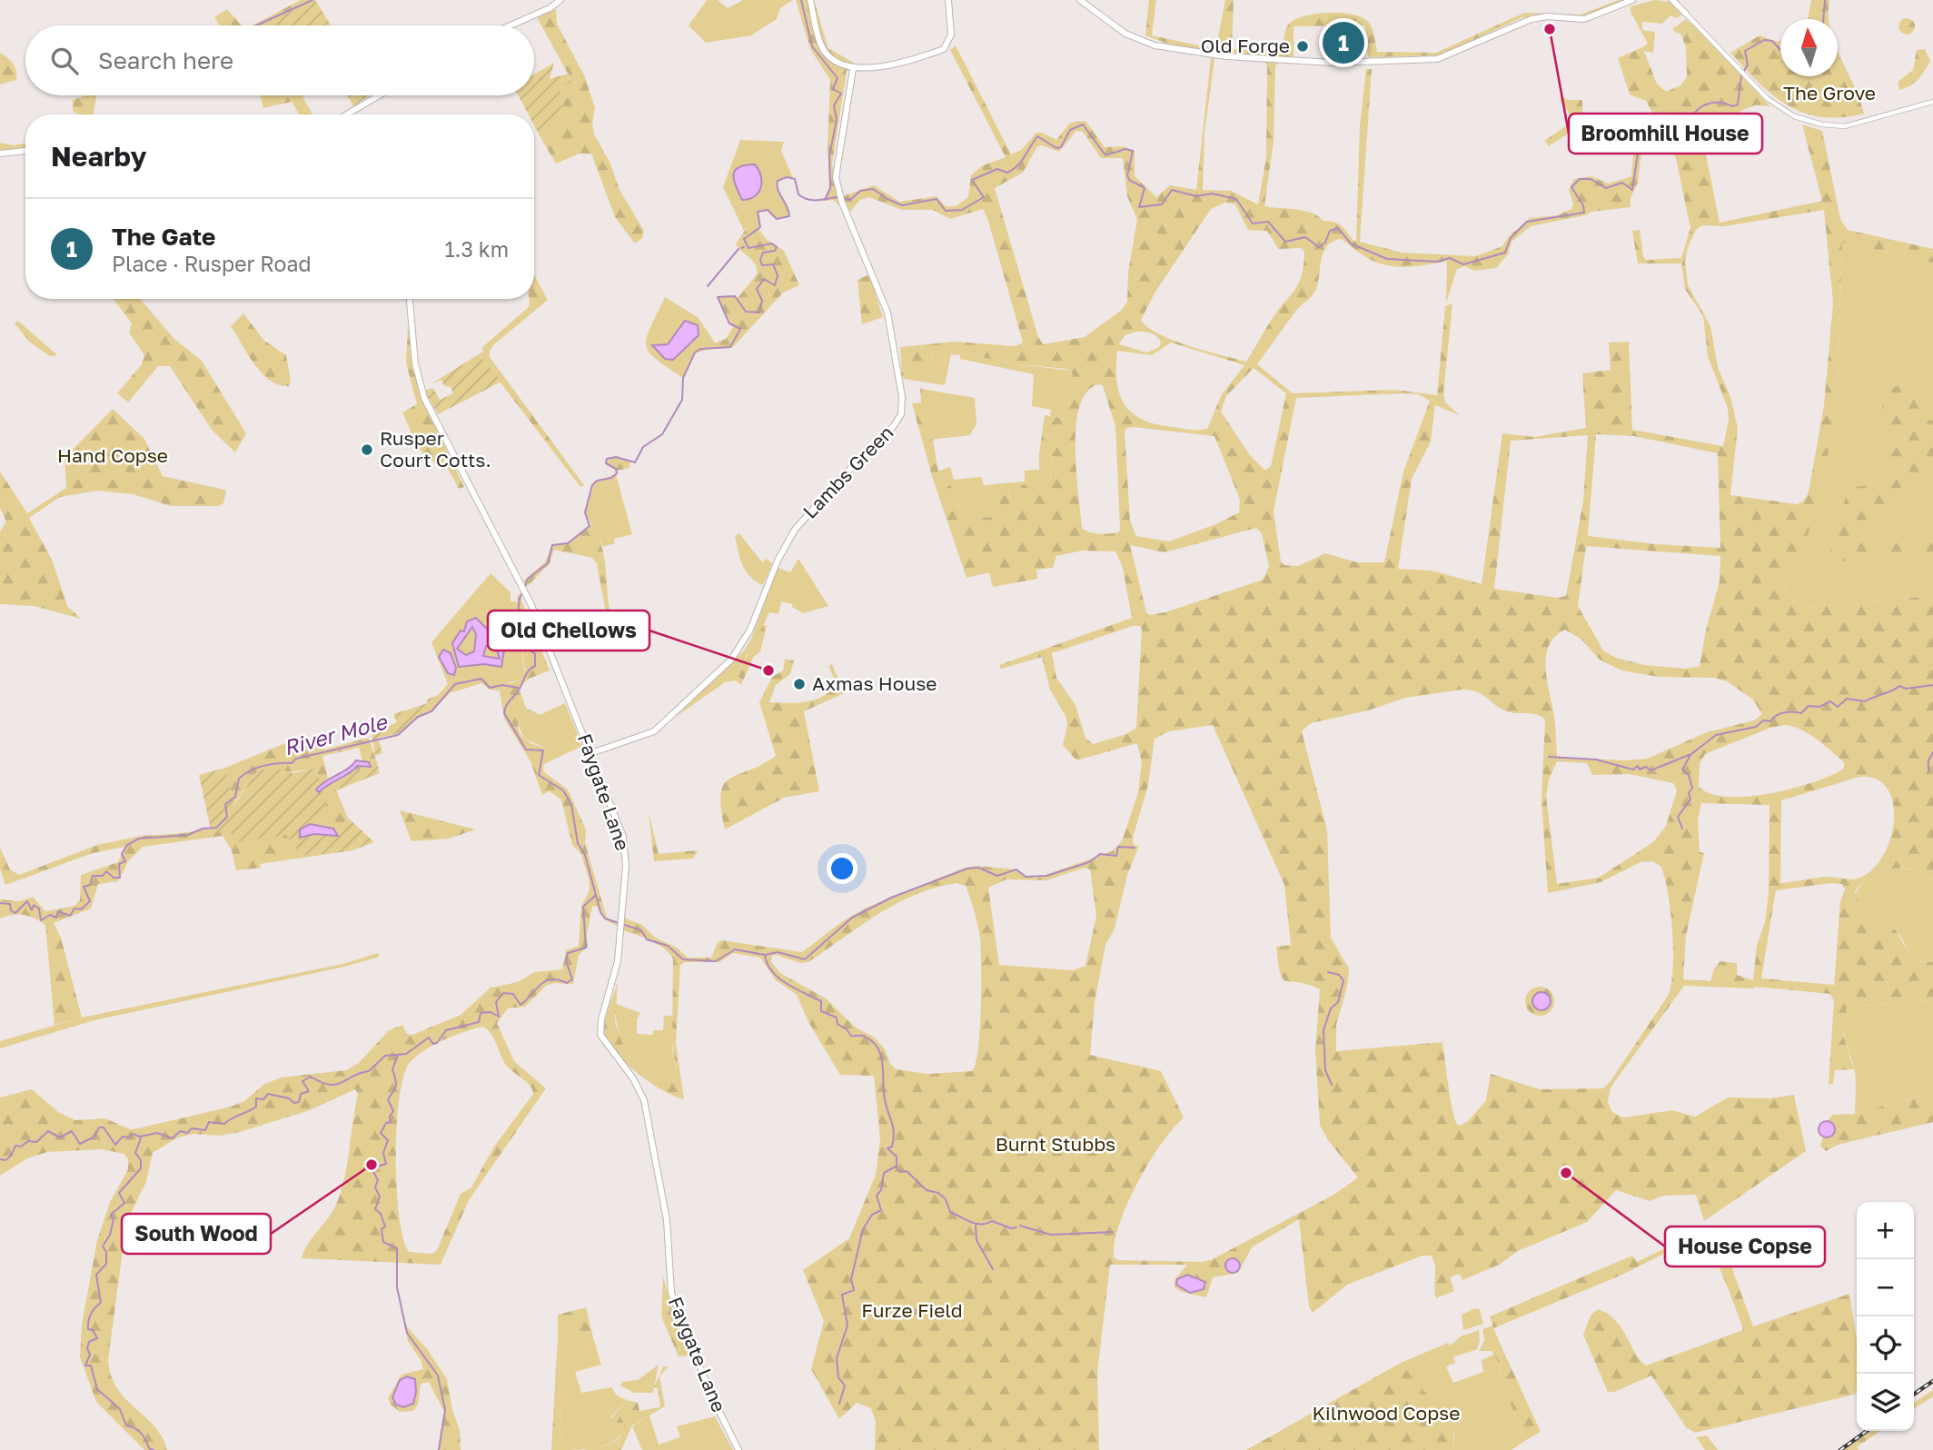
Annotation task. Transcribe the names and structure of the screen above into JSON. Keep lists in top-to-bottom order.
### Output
{
  "streets": {
    "street": ["Lambs Green", "Faygate Lane"]
  },
  "crossings": [
    ["Lambs Green", "Faygate Lane"]
  ],
  "water": ["River Mole"],
  "parks": [
    "The Grove",
    "Hand Copse",
    "Burnt Stubbs",
    "Furze Field",
    "Kilnwood Copse"
  ],
  "places": [
    "Broomhill House",
    "Old Forge",
    "Rusper Court Cotts.",
    "Old Chellows",
    "Axmas House",
    "South Wood",
    "House Copse"
  ],
  "north": "top",
  "page": {
    "pins": "1",
    "search": "Search here",
    "heading": "Nearby",
    "list": [
      {
        "mark": "1",
        "name": "The Gate",
        "note": "Place · Rusper Road",
        "value": "1.3 km"
      }
    ],
    "map_buttons": ["+", "−"]
  }
}
